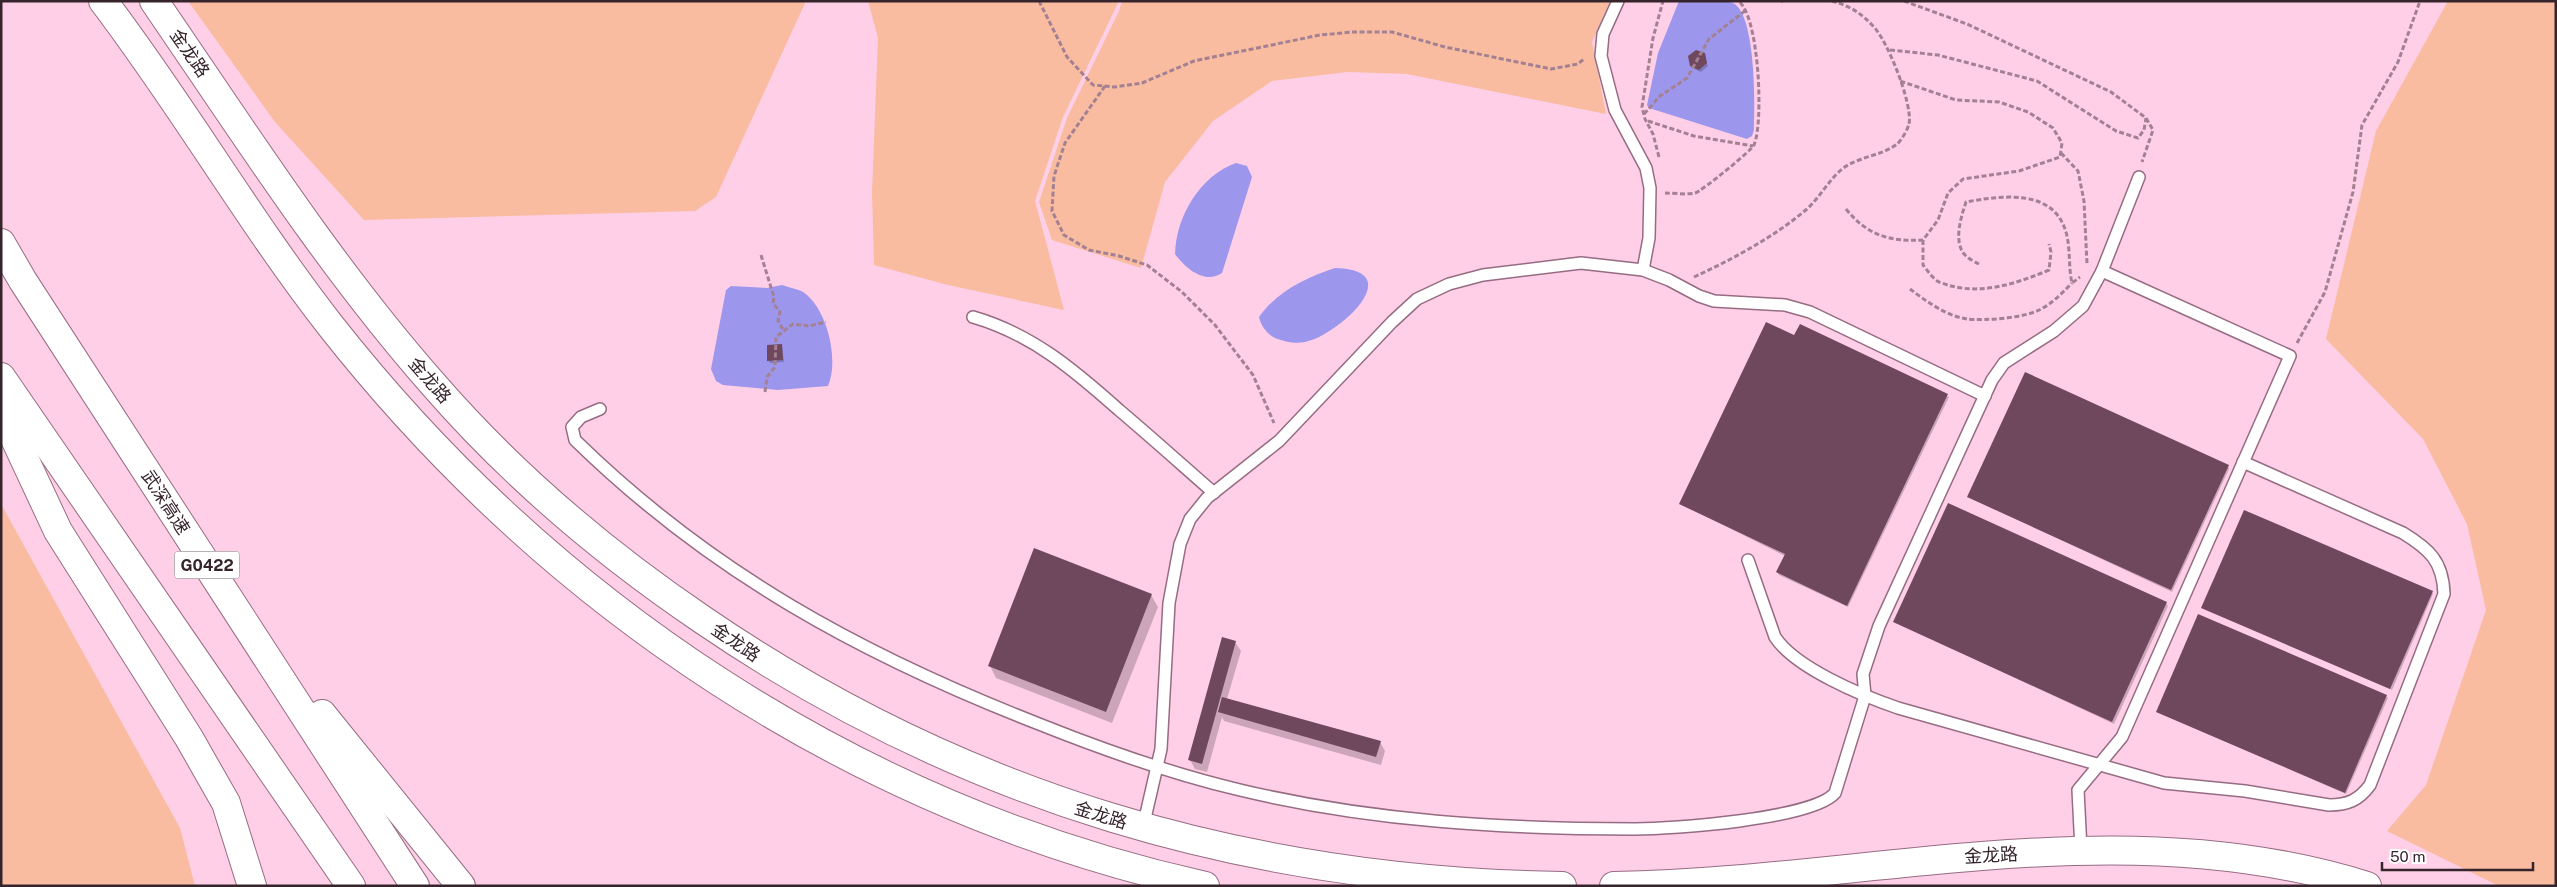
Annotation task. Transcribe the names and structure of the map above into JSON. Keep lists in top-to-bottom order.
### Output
{
  "streets": {
    "main road": ["金龙路", "武深高速", "G0422"]
  },
  "scale_bar": "50 m"
}
